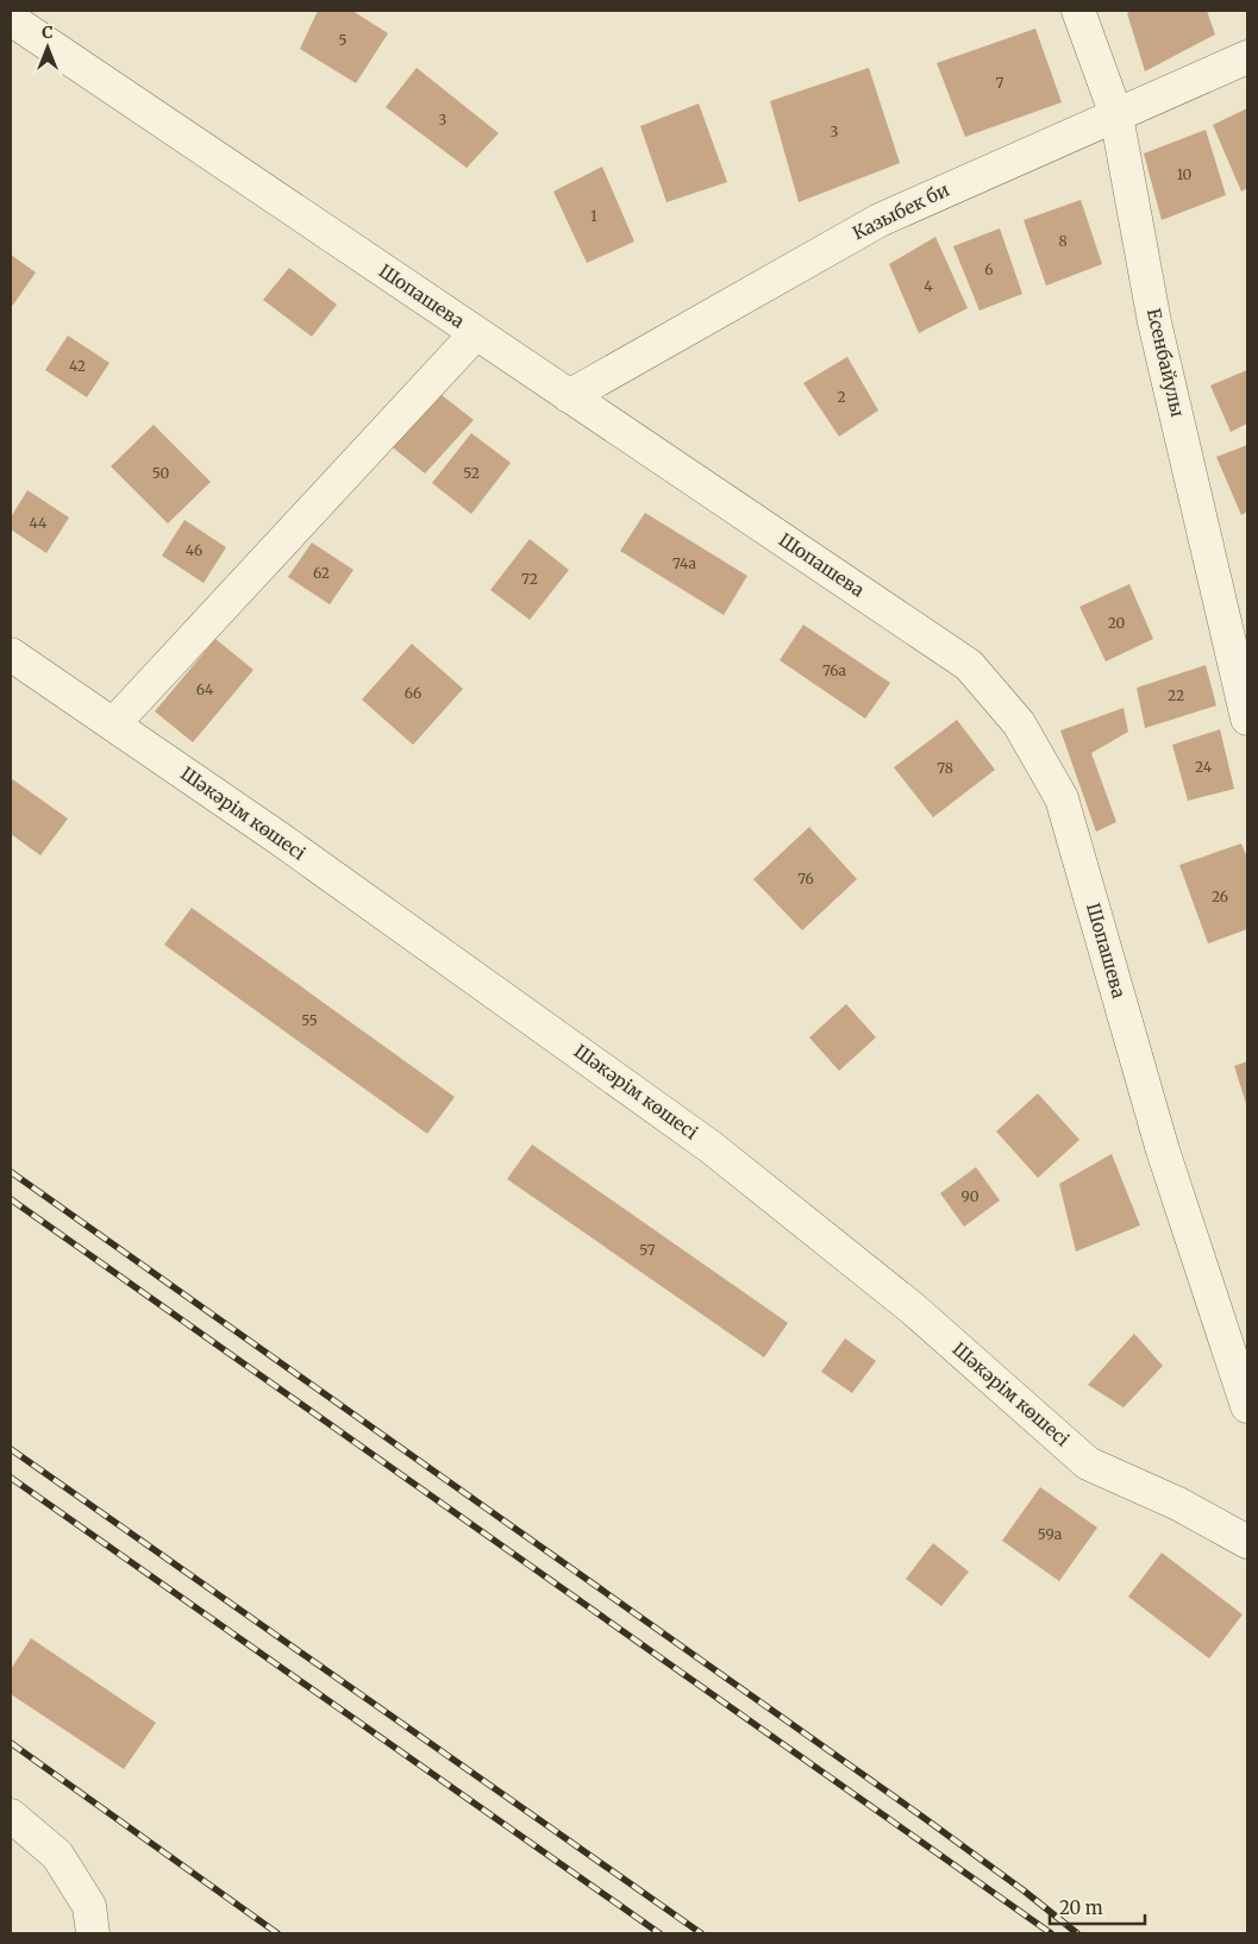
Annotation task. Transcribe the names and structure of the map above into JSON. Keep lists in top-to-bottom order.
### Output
{
  "streets": {
    "street": [
      "Казыбек би",
      "Шопашева",
      "Есенбайулы",
      "Шәкәрім көшесі"
    ]
  },
  "crossings": [
    ["Казыбек би", "Шопашева"],
    ["Казыбек би", "Есенбайулы"]
  ],
  "house_numbers": [
    "5",
    "7",
    "3",
    "3",
    "10",
    "1",
    "8",
    "6",
    "4",
    "42",
    "2",
    "50",
    "52",
    "44",
    "46",
    "74а",
    "62",
    "72",
    "20",
    "76а",
    "64",
    "66",
    "22",
    "24",
    "78",
    "76",
    "26",
    "55",
    "90",
    "57",
    "59а"
  ],
  "scale_bar": "20 m",
  "north": "top"
}
